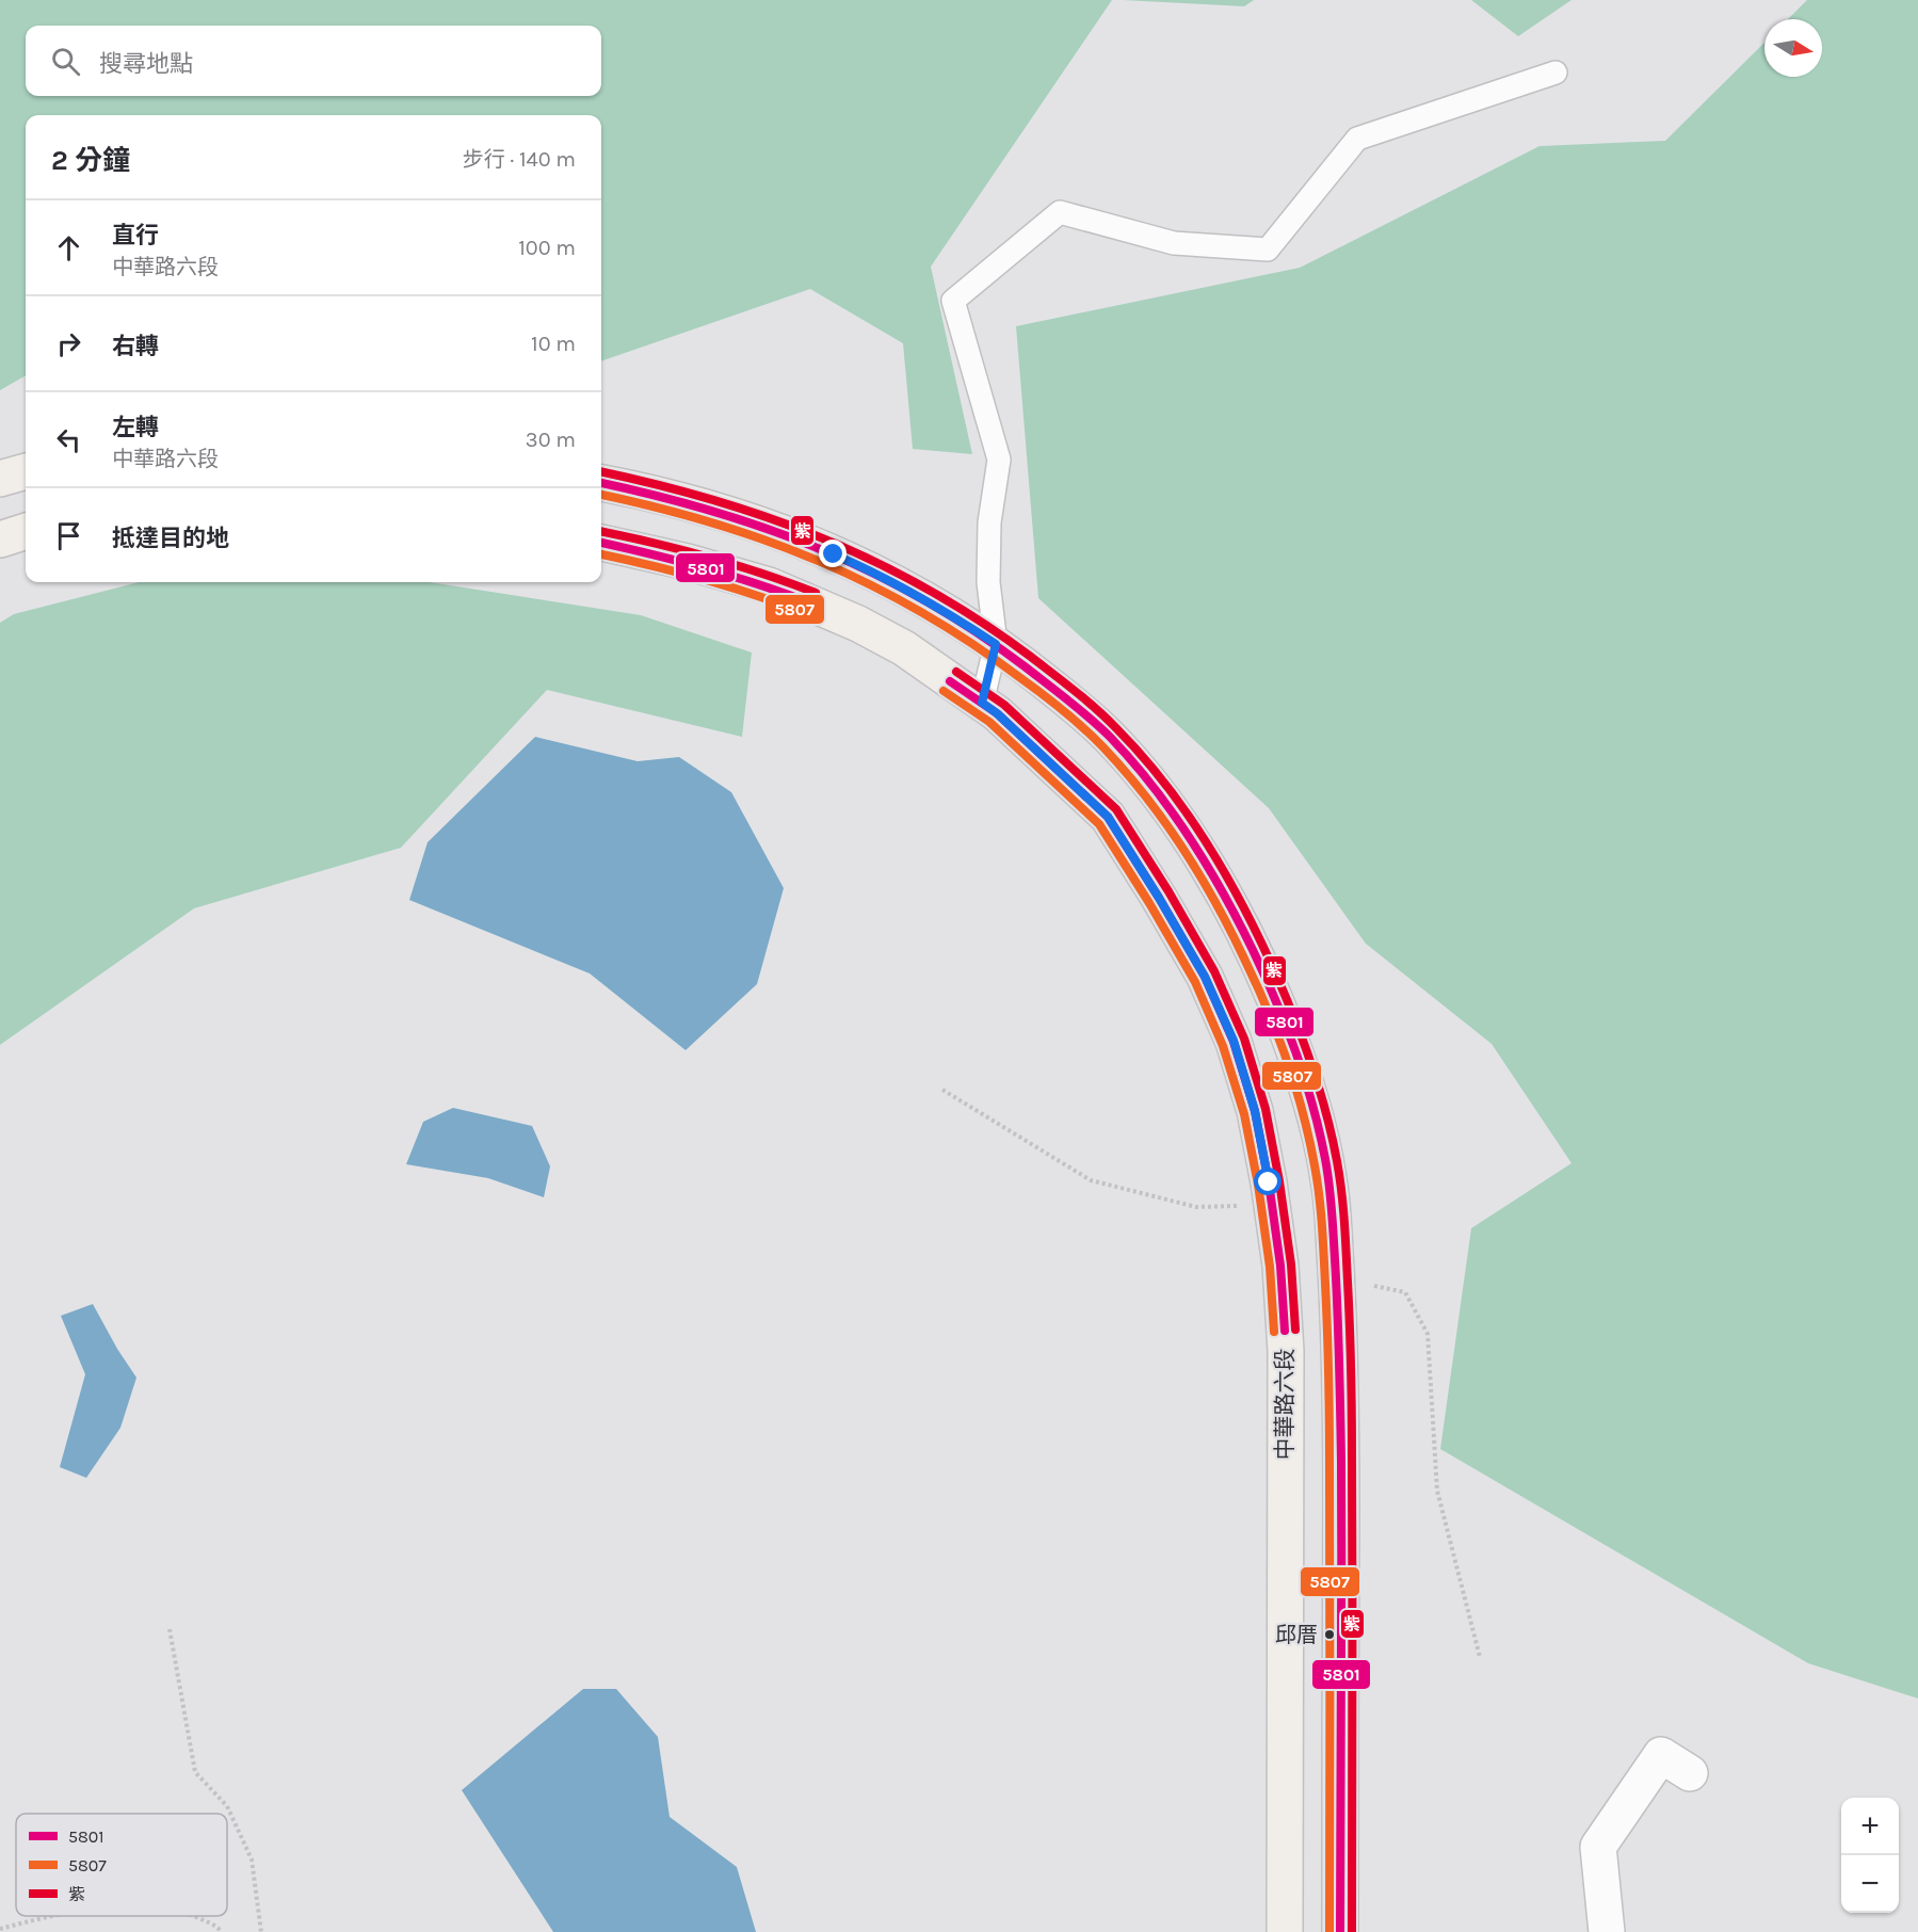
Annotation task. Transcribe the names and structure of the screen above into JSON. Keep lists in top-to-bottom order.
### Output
{
  "streets": {
    "main road": ["中華路六段"]
  },
  "places": ["邱厝"],
  "lines": ["transit line 紫", "transit line 5801", "transit line 5807"],
  "legend": ["5801", "5807", "紫"],
  "north": "right",
  "page": {
    "search": "搜尋地點",
    "heading": ["2 分鐘", "步行 · 140 m"],
    "list": [
      ["直行", "中華路六段", "100 m"],
      ["右轉", "10 m"],
      ["左轉", "中華路六段", "30 m"],
      "抵達目的地"
    ],
    "map_buttons": ["+", "−"]
  }
}
